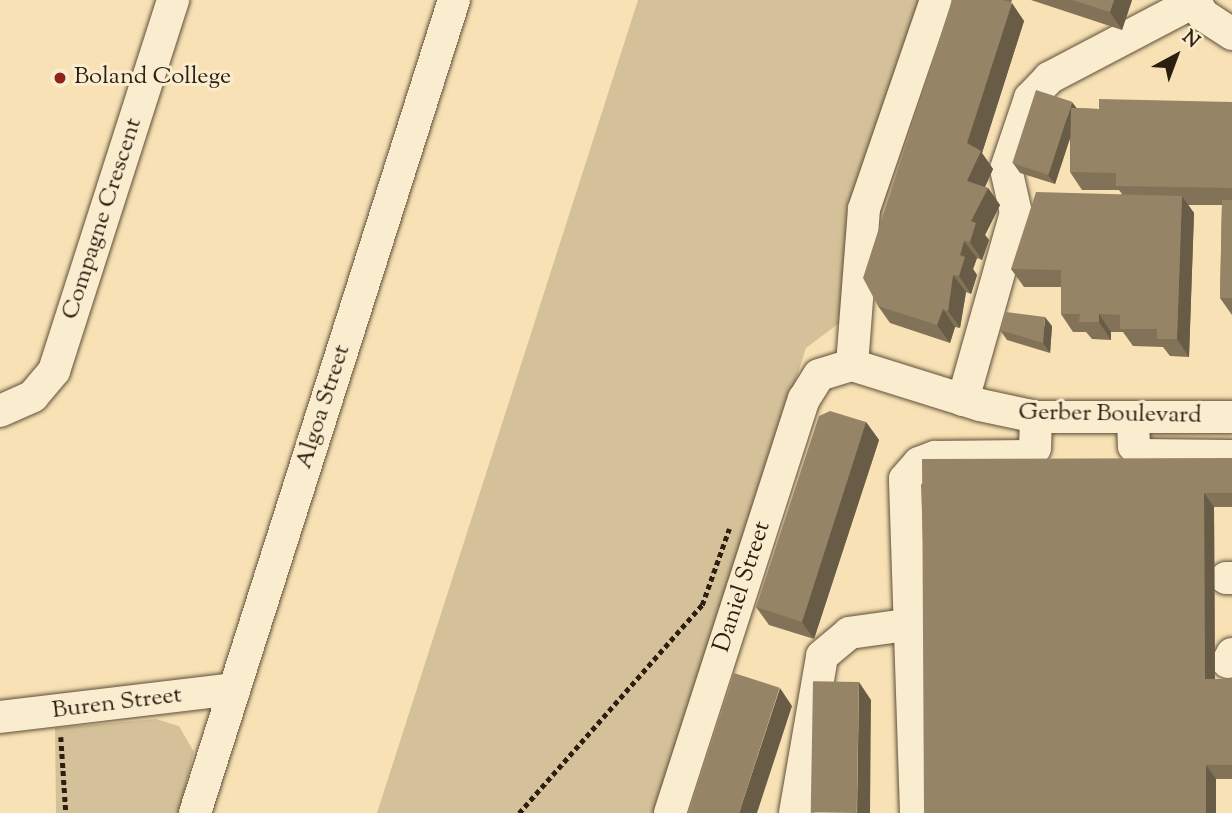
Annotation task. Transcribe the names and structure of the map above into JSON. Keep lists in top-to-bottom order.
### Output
{
  "streets": {
    "street": [
      "Compagne Crescent",
      "Algoa Street",
      "Gerber Boulevard",
      "Daniel Street",
      "Buren Street"
    ]
  },
  "crossings": [
    ["Algoa Street", "Buren Street"],
    ["Gerber Boulevard", "Daniel Street"]
  ],
  "places": ["Boland College"],
  "north": "top right"
}
